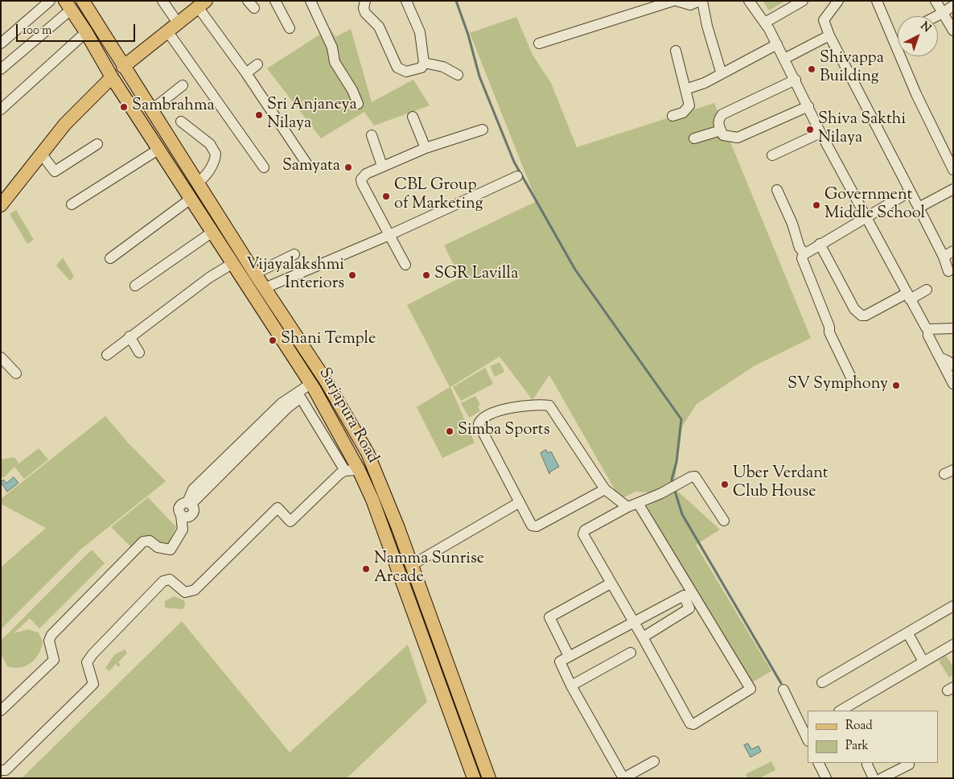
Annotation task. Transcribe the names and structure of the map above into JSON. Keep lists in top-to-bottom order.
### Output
{
  "streets": {
    "main road": ["Sarjapura Road"]
  },
  "places": [
    "Shivappa Building",
    "Sambrahma",
    "Sri Anjaneya Nilaya",
    "Shiva Sakthi Nilaya",
    "Samyata",
    "CBL Group of Marketing",
    "Government Middle School",
    "Vijayalakshmi Interiors",
    "SGR Lavilla",
    "Shani Temple",
    "SV Symphony",
    "Simba Sports",
    "Uber Verdant Club House",
    "Namma Sunrise Arcade"
  ],
  "legend": ["Road", "Park"],
  "scale_bar": "100 m",
  "north": "top right"
}
